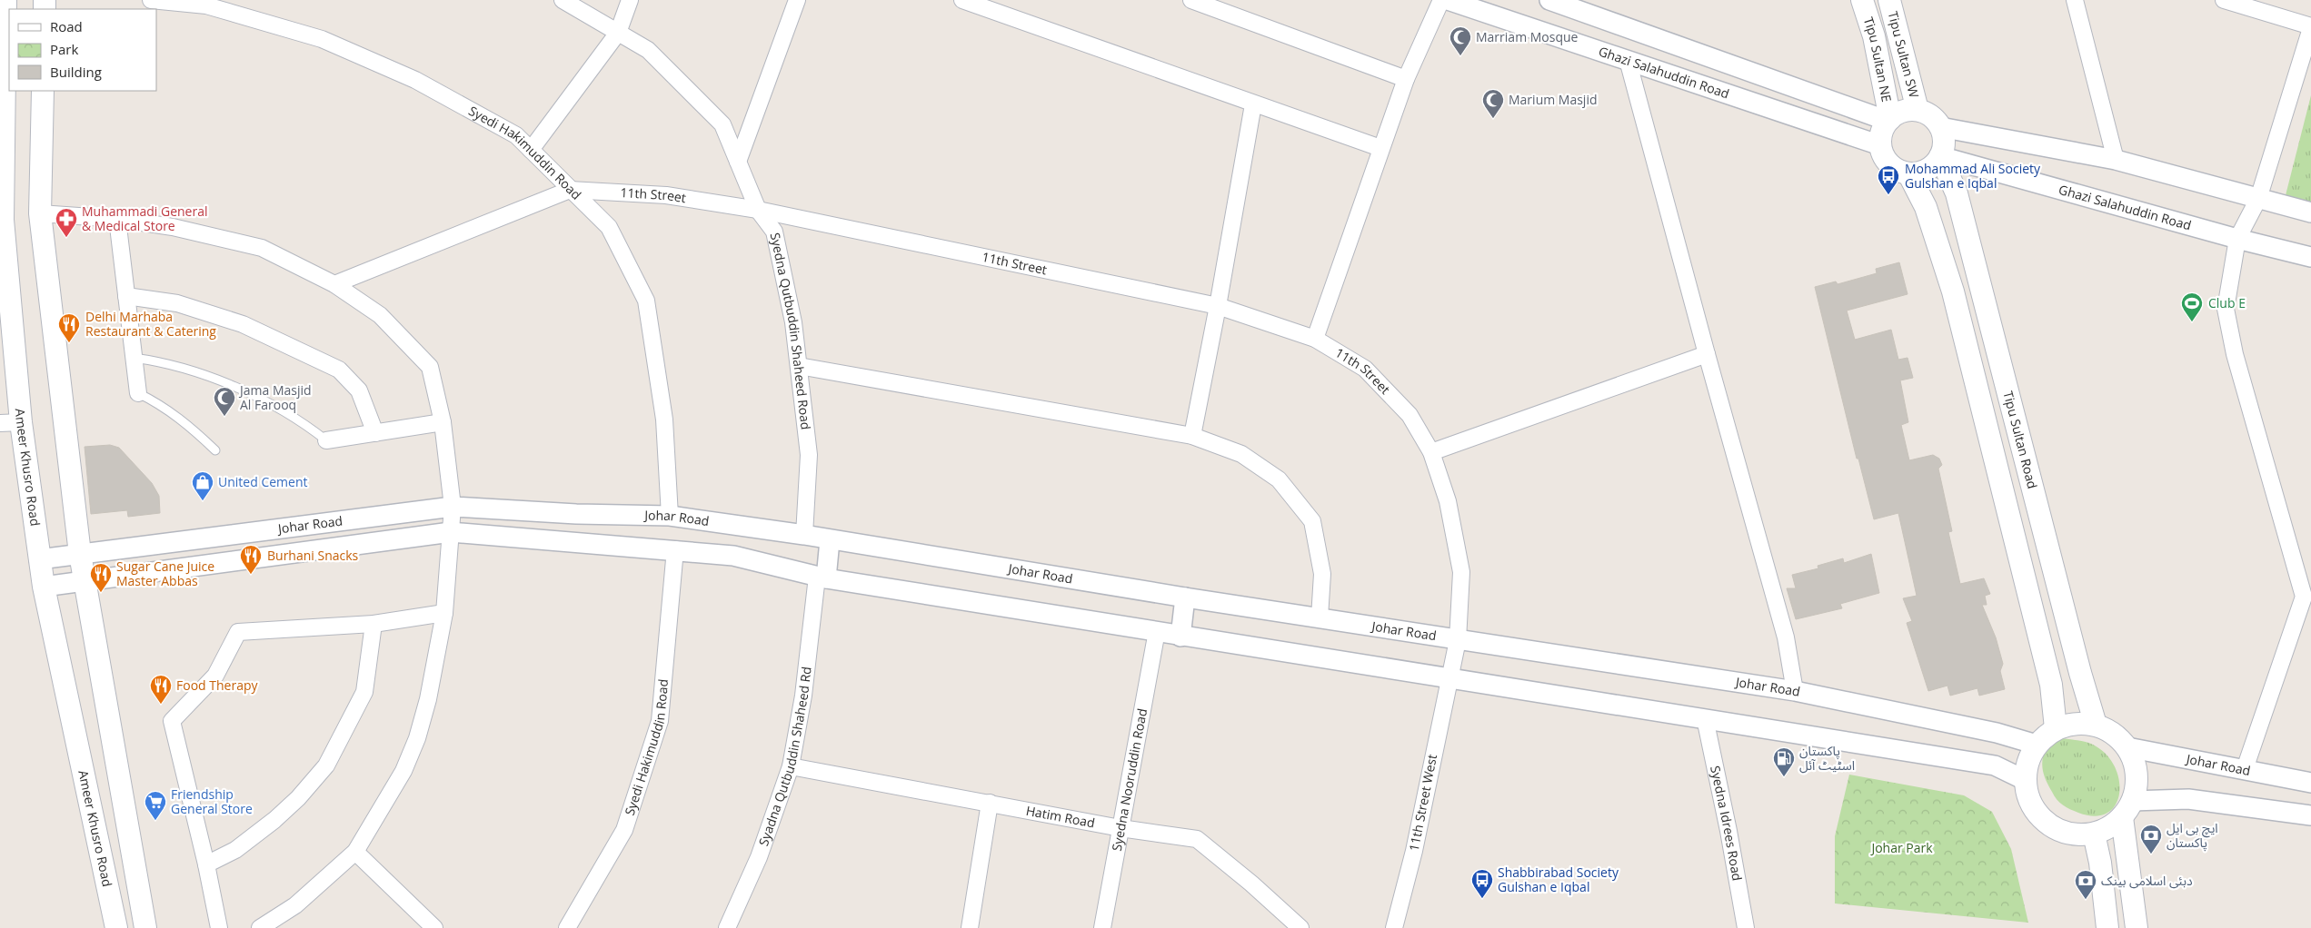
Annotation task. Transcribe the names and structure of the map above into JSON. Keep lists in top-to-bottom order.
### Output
{
  "streets": {
    "main road": [
      "Tipu Sultan SW",
      "Tipu Sultan NE",
      "Tipu Sultan Road",
      "Ameer Khusro Road"
    ],
    "street": [
      "Ghazi Salahuddin Road",
      "Syedi Hakimuddin Road",
      "11th Street",
      "Syedna Qutbuddin Shaheed Road",
      "Johar Road",
      "Syadna Qutbuddin Shaheed Rd",
      "Syedna Nooruddin Road",
      "11th Street West",
      "Hatim Road",
      "Syedna Idrees Road"
    ]
  },
  "crossings": [
    ["Tipu Sultan SW", "Tipu Sultan NE"],
    ["Tipu Sultan SW", "Ghazi Salahuddin Road"],
    ["Tipu Sultan SW", "Tipu Sultan Road"],
    ["Tipu Sultan NE", "Ghazi Salahuddin Road"],
    ["Tipu Sultan NE", "Tipu Sultan Road"],
    ["Ghazi Salahuddin Road", "Tipu Sultan Road"],
    ["Syedi Hakimuddin Road", "11th Street"],
    ["Syedi Hakimuddin Road", "Johar Road"],
    ["11th Street", "Syedna Qutbuddin Shaheed Road"],
    ["11th Street", "Johar Road"],
    ["11th Street", "11th Street West"],
    ["Syedna Qutbuddin Shaheed Road", "Johar Road"],
    ["Tipu Sultan Road", "Johar Road"],
    ["Ameer Khusro Road", "Johar Road"],
    ["Johar Road", "Syadna Qutbuddin Shaheed Rd"],
    ["Johar Road", "Syedna Nooruddin Road"],
    ["Johar Road", "11th Street West"],
    ["Johar Road", "Syedna Idrees Road"],
    ["Syadna Qutbuddin Shaheed Rd", "Hatim Road"],
    ["Syedna Nooruddin Road", "Hatim Road"]
  ],
  "parks": ["Johar Park"],
  "places": {
    "mosque": ["Marriam Mosque", "Marium Masjid", "Jama Masjid Al Farooq"],
    "bus stop": ["Mohammad Ali Society Gulshan e Iqbal", "Shabbirabad Society Gulshan e Iqbal"],
    "pharmacy": ["Muhammadi General & Medical Store"],
    "sports": ["Club E"],
    "restaurant": [
      "Delhi Marhaba Restaurant & Catering",
      "Burhani Snacks",
      "Sugar Cane Juice Master Abbas",
      "Food Therapy"
    ],
    "shop": ["United Cement"],
    "fuel station": ["پاکستان اسٹیٹ آئل"],
    "supermarket": ["Friendship General Store"],
    "bank": ["ایچ بی ایل پاکستان", "دبئی اسلامی بینک"]
  },
  "legend": ["Road", "Park", "Building"]
}
